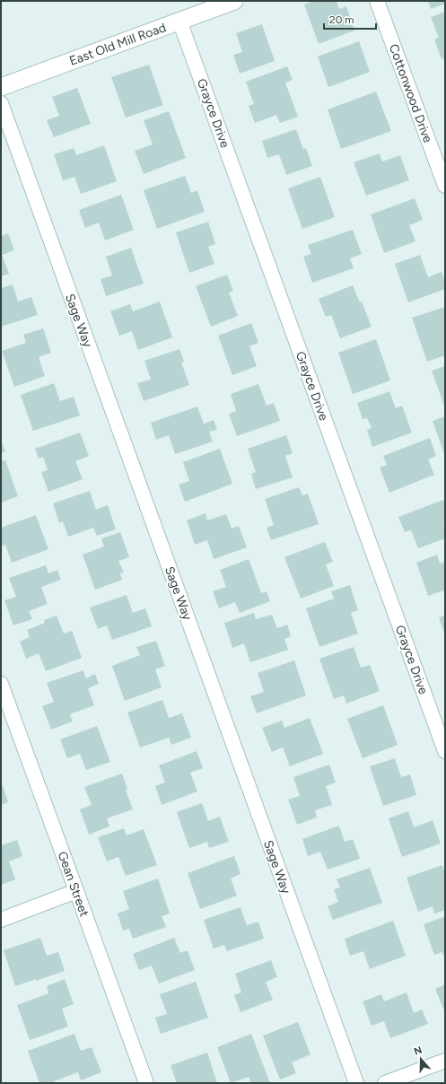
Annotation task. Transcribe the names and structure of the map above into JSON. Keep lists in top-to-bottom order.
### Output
{
  "streets": {
    "street": [
      "East Old Mill Road",
      "Cottonwood Drive",
      "Grayce Drive",
      "Sage Way",
      "Gean Street"
    ]
  },
  "crossings": [
    ["East Old Mill Road", "Grayce Drive"]
  ],
  "scale_bar": "20 m",
  "north": "top"
}
